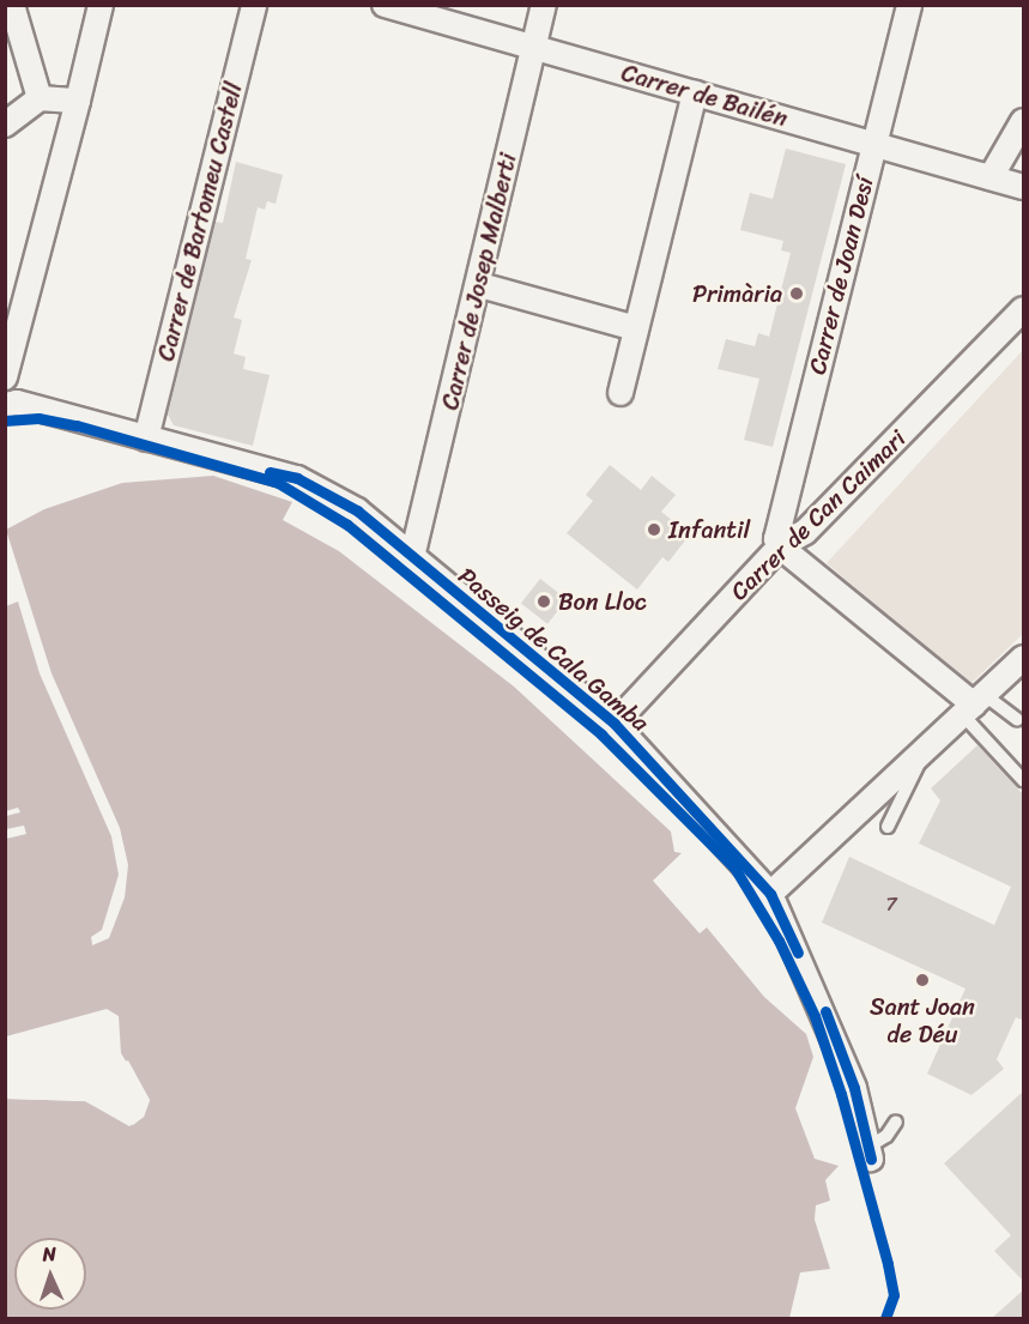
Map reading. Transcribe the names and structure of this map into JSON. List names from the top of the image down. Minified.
{"streets":{"street":["Carrer de Bailén","Carrer de Bartomeu Castell","Carrer de Joan Desí","Carrer de Josep Malberti","Carrer de Can Caimari","Passeig de Cala Gamba"]},"crossings":[["Carrer de Bailén","Carrer de Joan Desí"],["Carrer de Bailén","Carrer de Josep Malberti"],["Carrer de Bartomeu Castell","Passeig de Cala Gamba"],["Carrer de Joan Desí","Carrer de Can Caimari"],["Carrer de Josep Malberti","Passeig de Cala Gamba"],["Carrer de Can Caimari","Passeig de Cala Gamba"]],"places":["Primària","Infantil","Bon Lloc","Sant Joan de Déu"],"house_numbers":["7"],"north":"top"}
